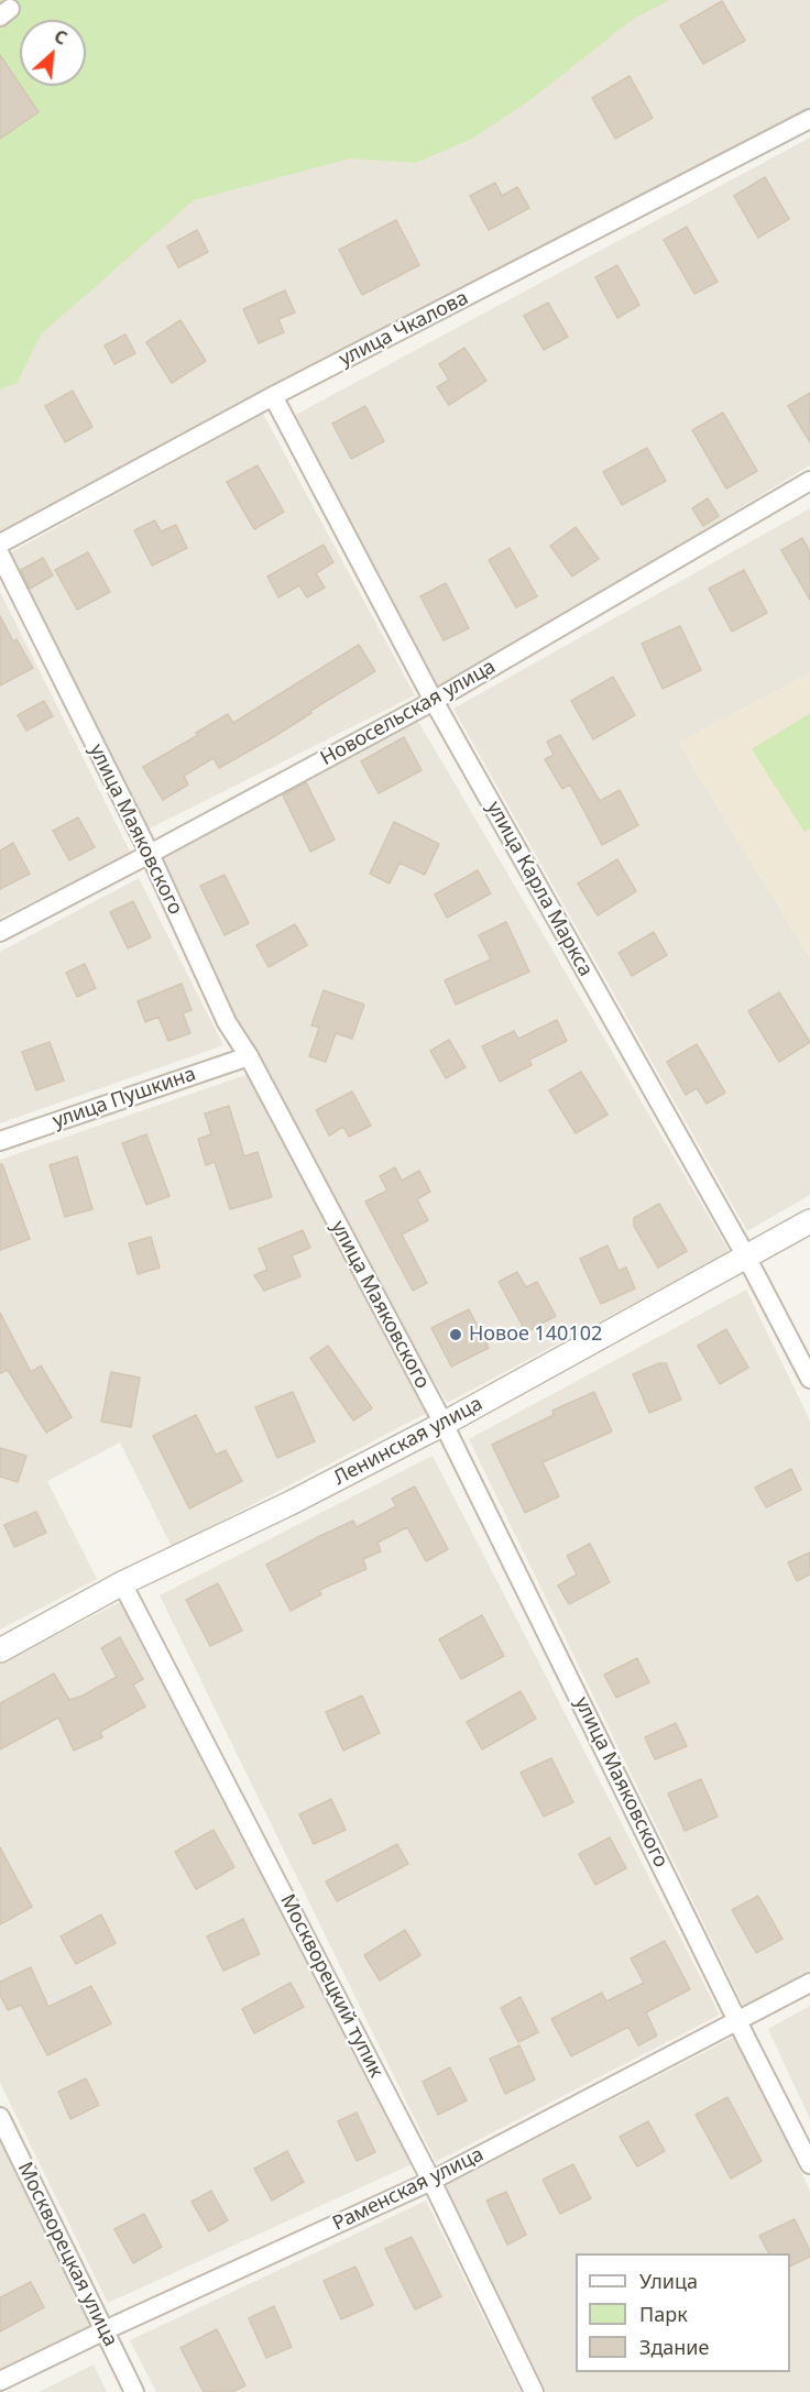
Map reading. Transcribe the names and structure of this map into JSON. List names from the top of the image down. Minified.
{"streets":{"street":["улица Чкалова","Новосельская улица","улица Маяковского","улица Карла Маркса","улица Пушкина","Ленинская улица","Москворецкий тупик","Раменская улица","Москворецкая улица"]},"crossings":[["улица Чкалова","улица Карла Маркса"],["Новосельская улица","улица Маяковского"],["Новосельская улица","улица Карла Маркса"],["улица Маяковского","улица Пушкина"],["улица Маяковского","Ленинская улица"],["улица Маяковского","Раменская улица"],["улица Карла Маркса","Ленинская улица"],["Ленинская улица","Москворецкий тупик"],["Москворецкий тупик","Раменская улица"],["Раменская улица","Москворецкая улица"]],"places":["Новое 140102"],"legend":["Улица","Парк","Здание"],"north":"top right"}
